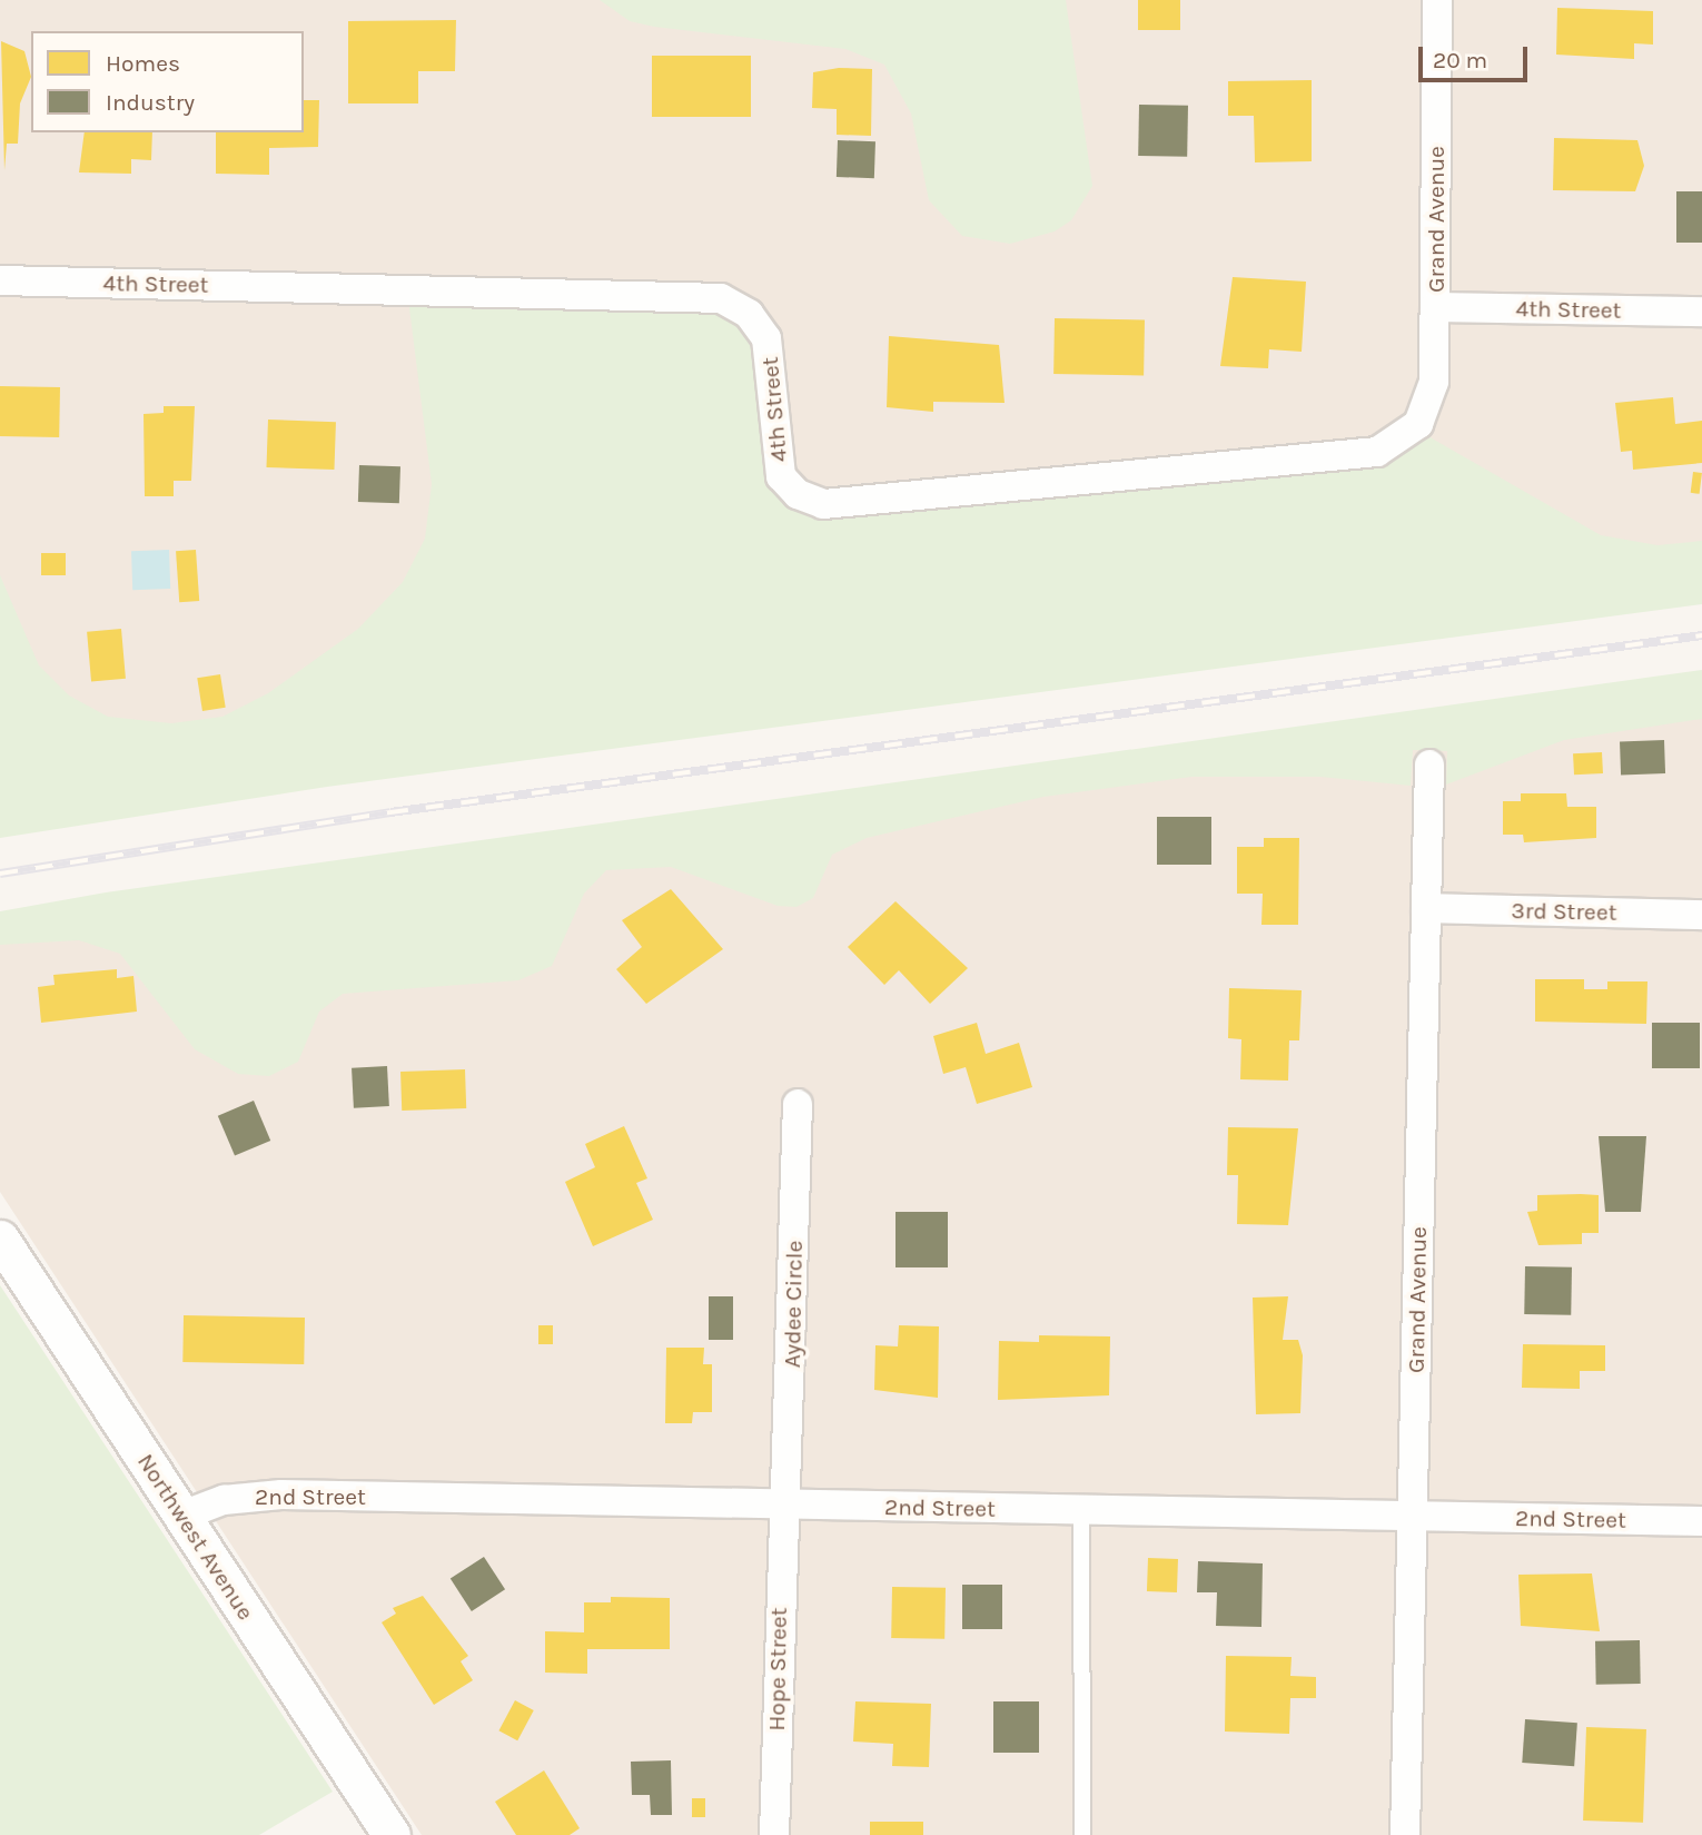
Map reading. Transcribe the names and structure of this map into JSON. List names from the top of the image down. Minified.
{"streets":{"street":["Grand Avenue","4th Street","3rd Street","Aydee Circle","2nd Street","Northwest Avenue","Hope Street"]},"crossings":[["Grand Avenue","4th Street"],["Grand Avenue","3rd Street"],["Grand Avenue","2nd Street"],["Aydee Circle","2nd Street"],["Aydee Circle","Hope Street"],["2nd Street","Northwest Avenue"],["2nd Street","Hope Street"]],"legend":["Homes","Industry"],"scale_bar":"20 m"}
